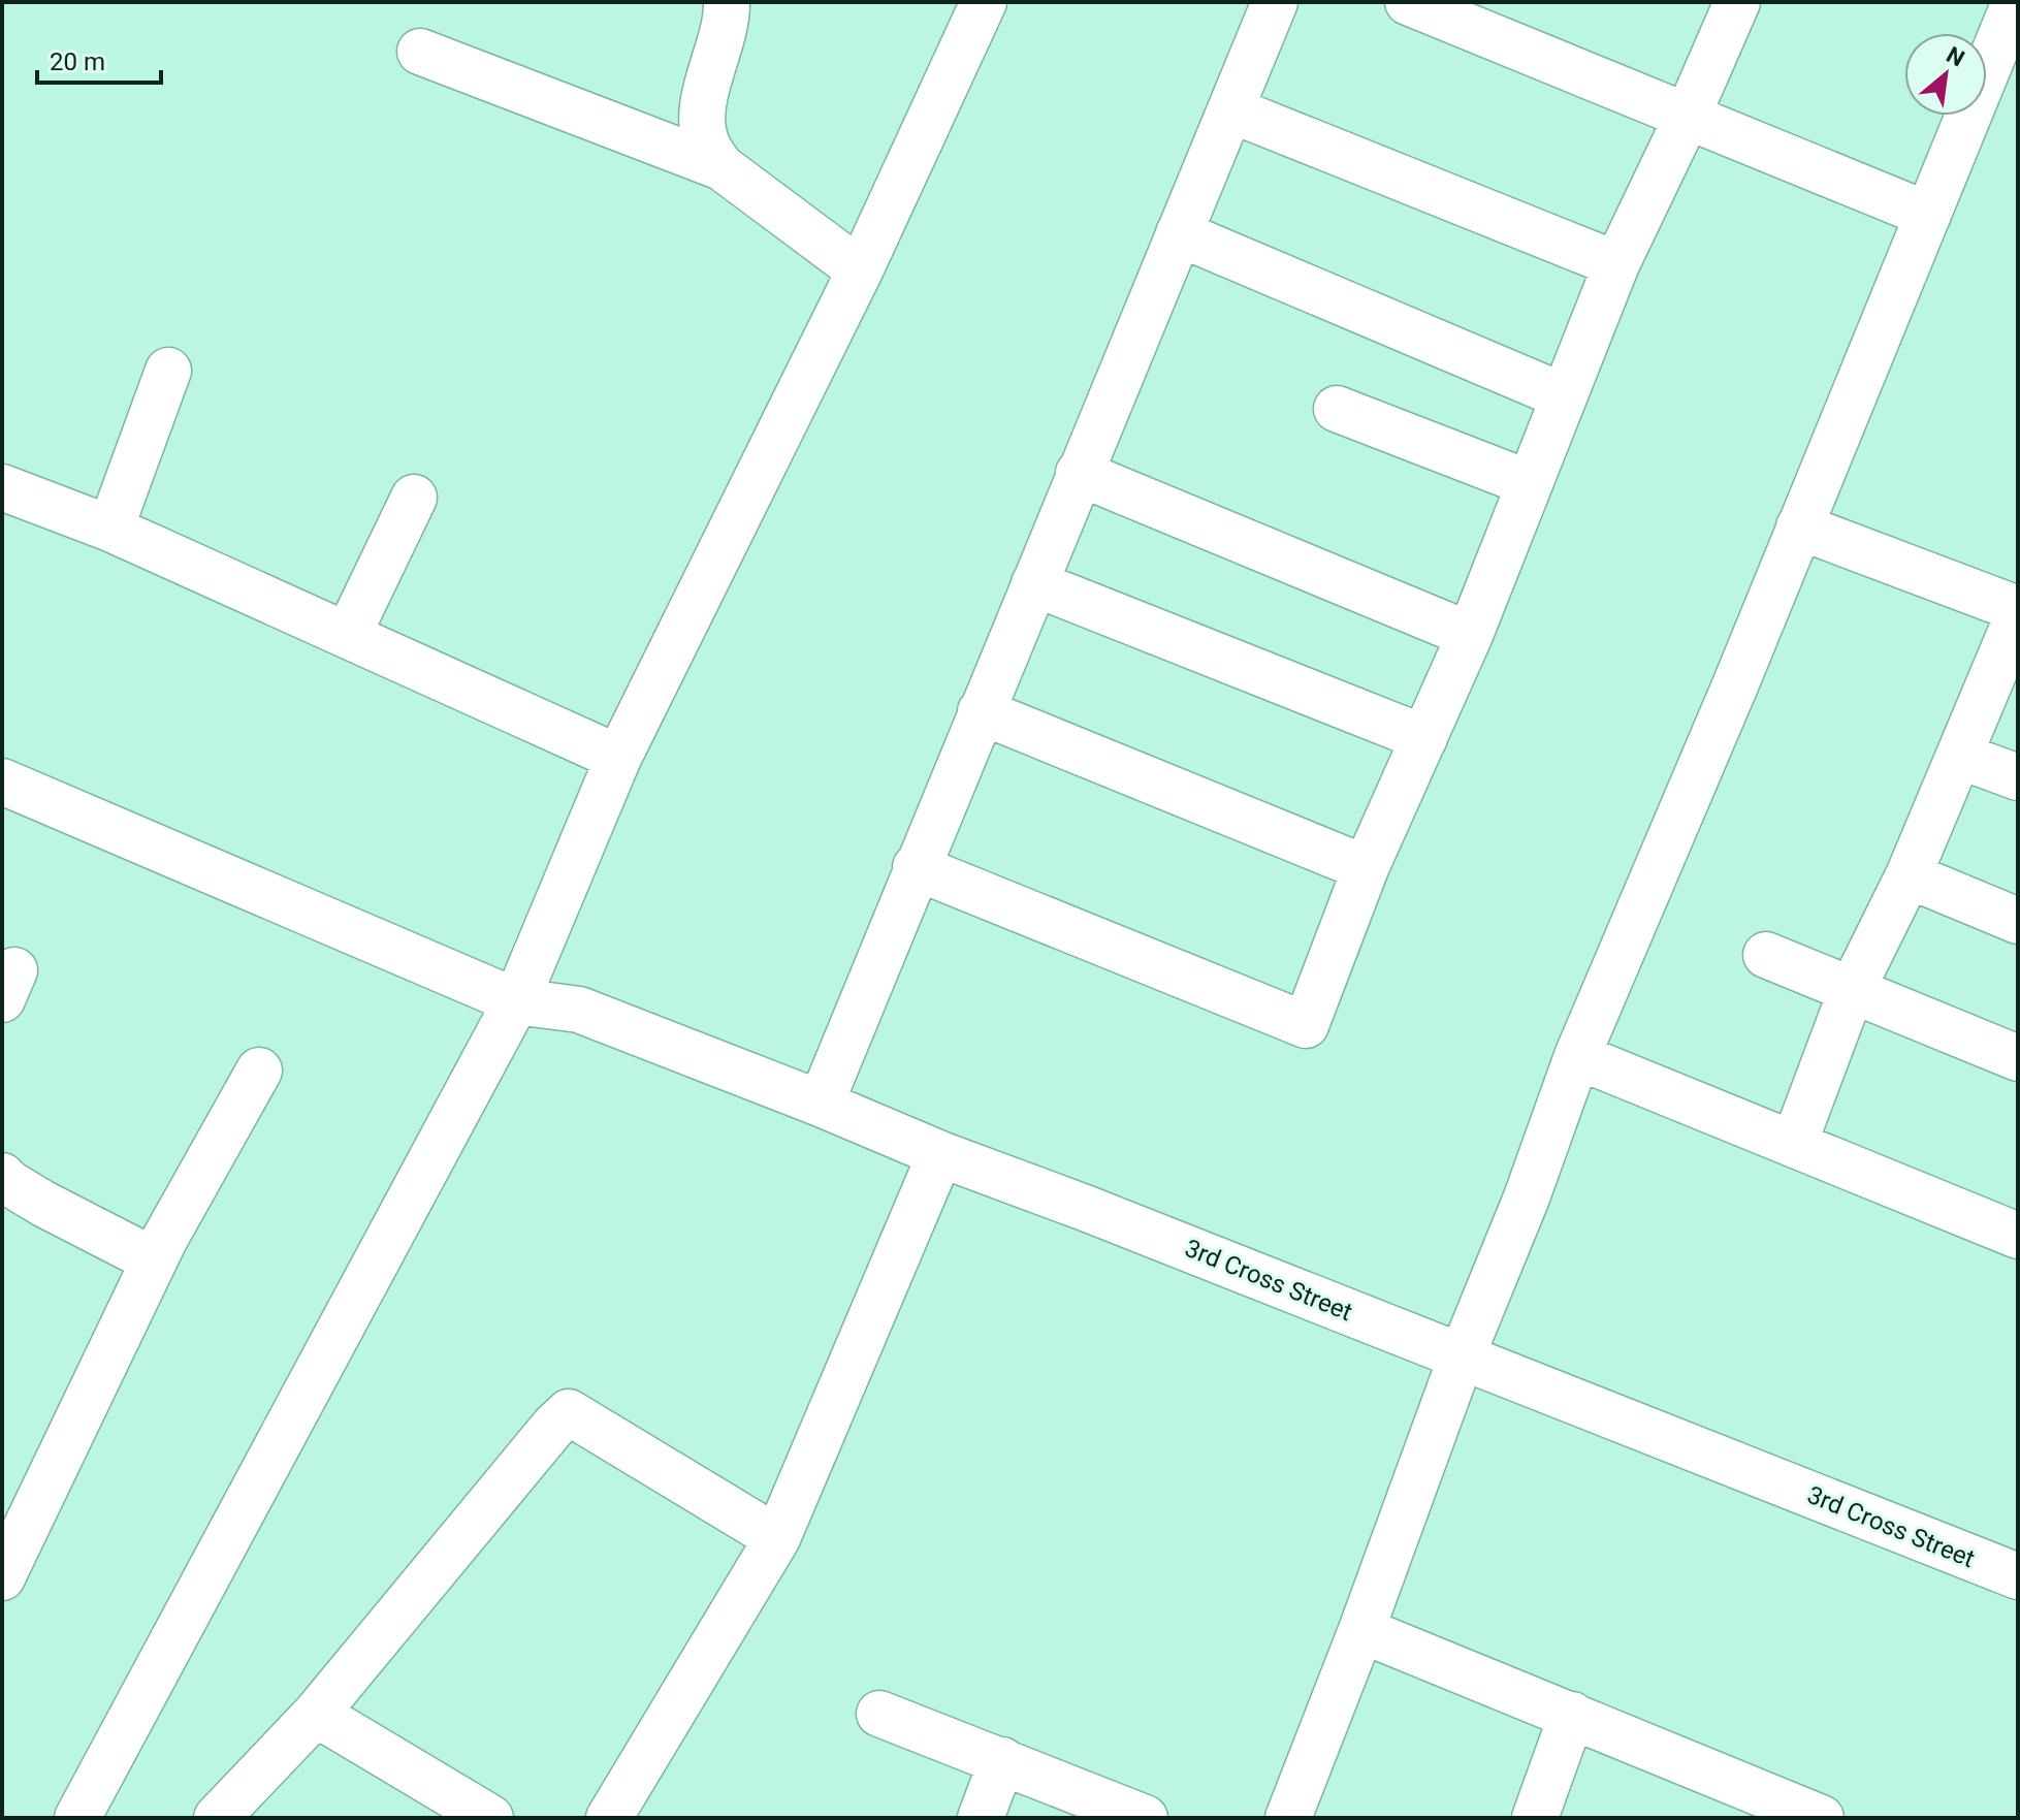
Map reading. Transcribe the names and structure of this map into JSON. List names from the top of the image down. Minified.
{"streets":{"street":["3rd Cross Street"]},"scale_bar":"20 m","north":"top right"}
